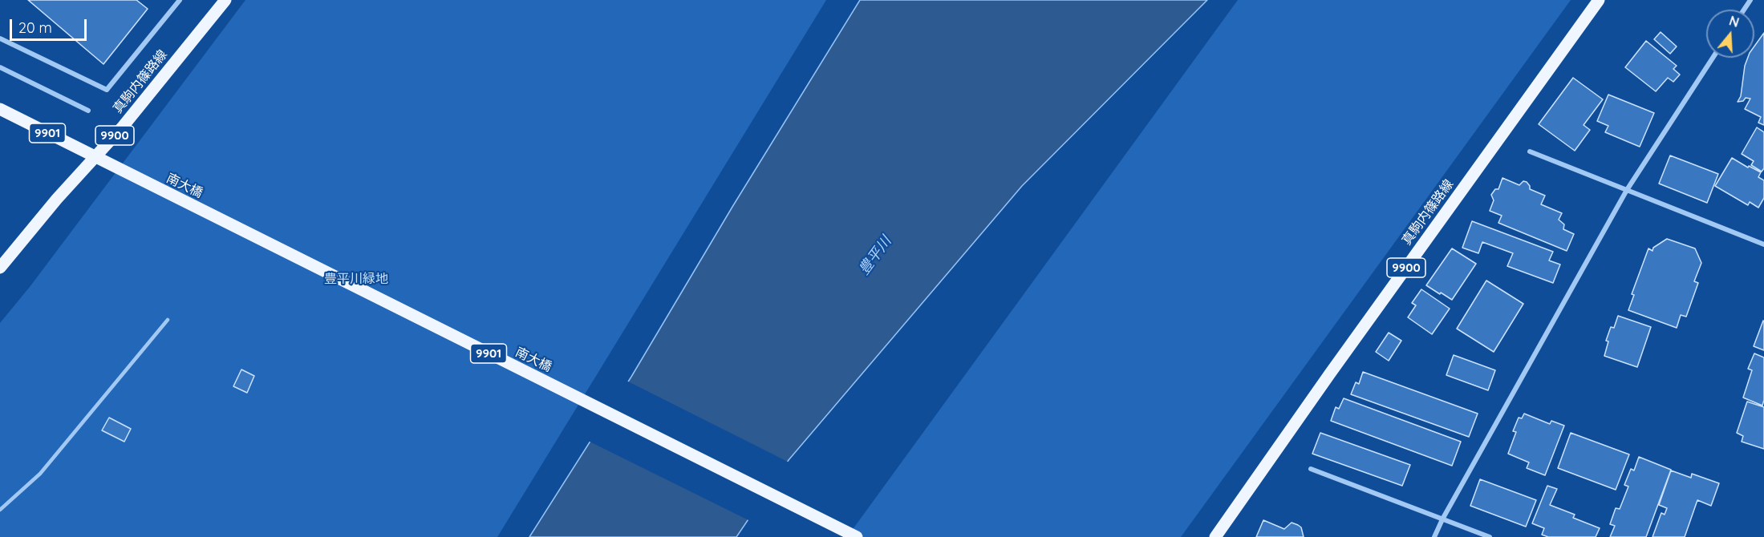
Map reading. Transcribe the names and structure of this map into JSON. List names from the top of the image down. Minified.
{"streets":{"main road":["真駒内篠路線","9901","9900","南大橋"]},"crossings":[["真駒内篠路線","9901"],["真駒内篠路線","南大橋"],["9901","南大橋"]],"water":["豊平川"],"parks":["豊平川緑地"],"scale_bar":"20 m","north":"top"}
